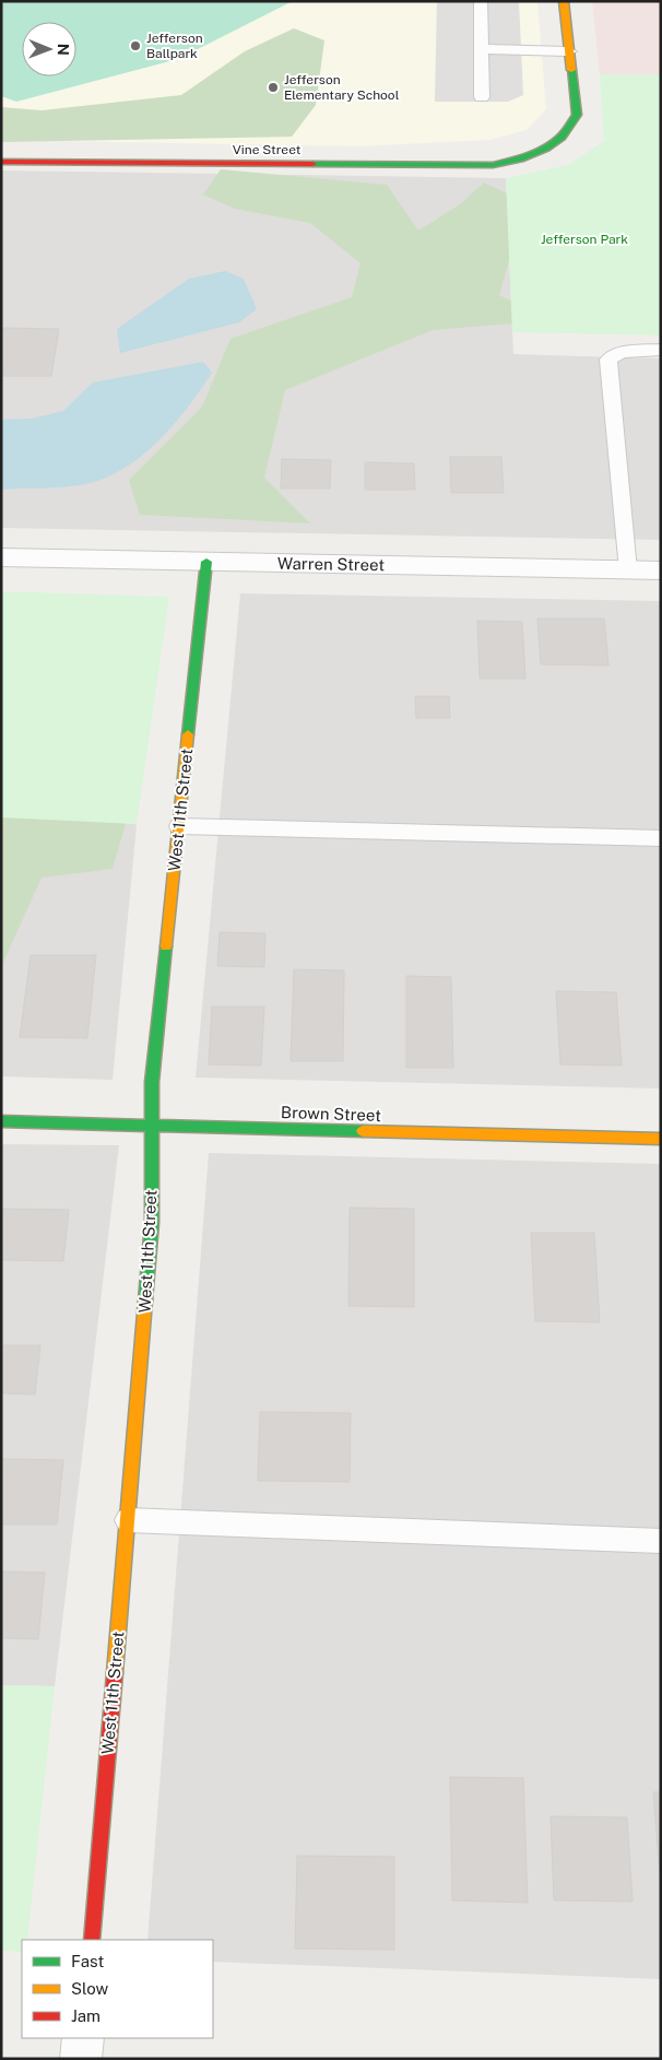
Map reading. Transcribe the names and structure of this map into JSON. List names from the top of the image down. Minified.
{"streets":{"street":["Vine Street","Warren Street","West 11th Street","Brown Street"]},"crossings":[["Warren Street","West 11th Street"],["West 11th Street","Brown Street"]],"parks":["Jefferson Park"],"places":["Jefferson Ballpark","Jefferson Elementary School"],"legend":["Fast","Slow","Jam"],"north":"right"}
